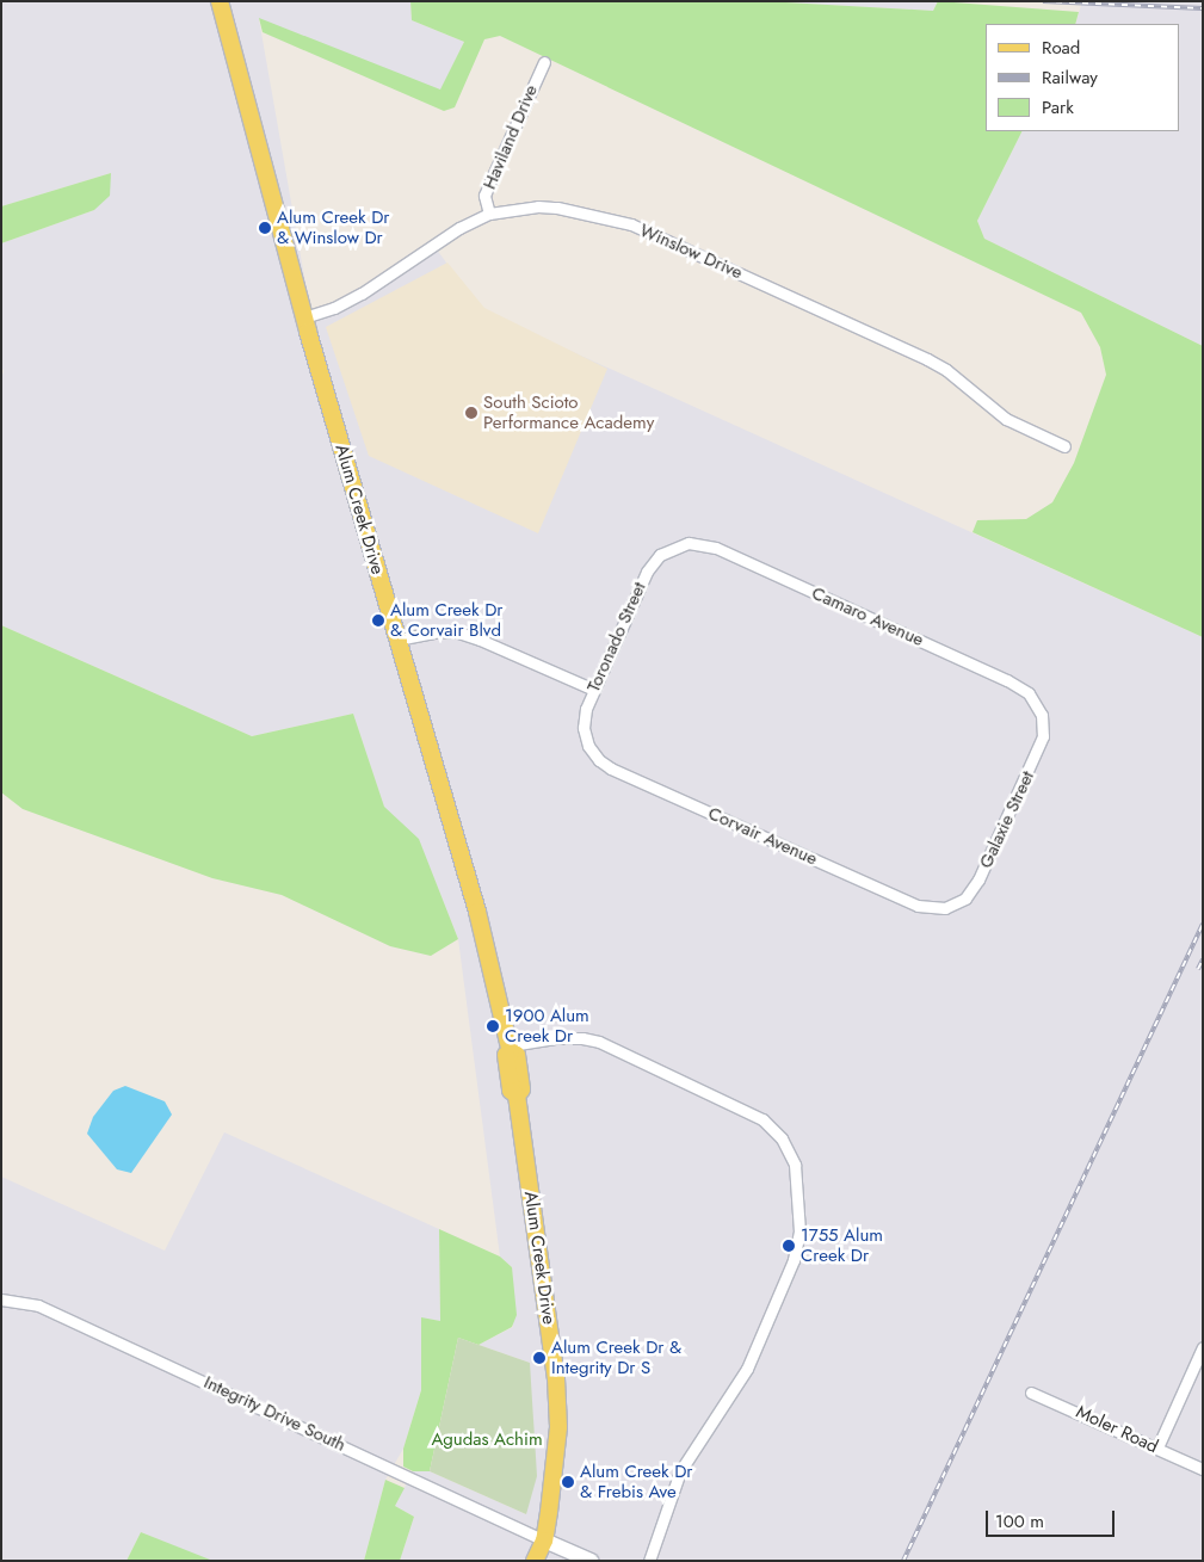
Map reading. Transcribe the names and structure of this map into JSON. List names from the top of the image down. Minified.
{"streets":{"main road":["Alum Creek Drive"],"street":["Haviland Drive","Winslow Drive","Camaro Avenue","Toronado Street","Galaxie Street","Corvair Avenue","Integrity Drive South","Moler Road"]},"crossings":[["Haviland Drive","Winslow Drive"],["Winslow Drive","Alum Creek Drive"],["Alum Creek Drive","Integrity Drive South"],["Camaro Avenue","Toronado Street"],["Camaro Avenue","Galaxie Street"],["Toronado Street","Corvair Avenue"],["Galaxie Street","Corvair Avenue"]],"parks":["Agudas Achim"],"places":["Alum Creek Dr & Winslow Dr","South Scioto Performance Academy","Alum Creek Dr & Corvair Blvd","1900 Alum Creek Dr","1755 Alum Creek Dr","Alum Creek Dr & Integrity Dr S","Alum Creek Dr & Frebis Ave"],"legend":["Road","Railway","Park"],"scale_bar":"100 m"}
